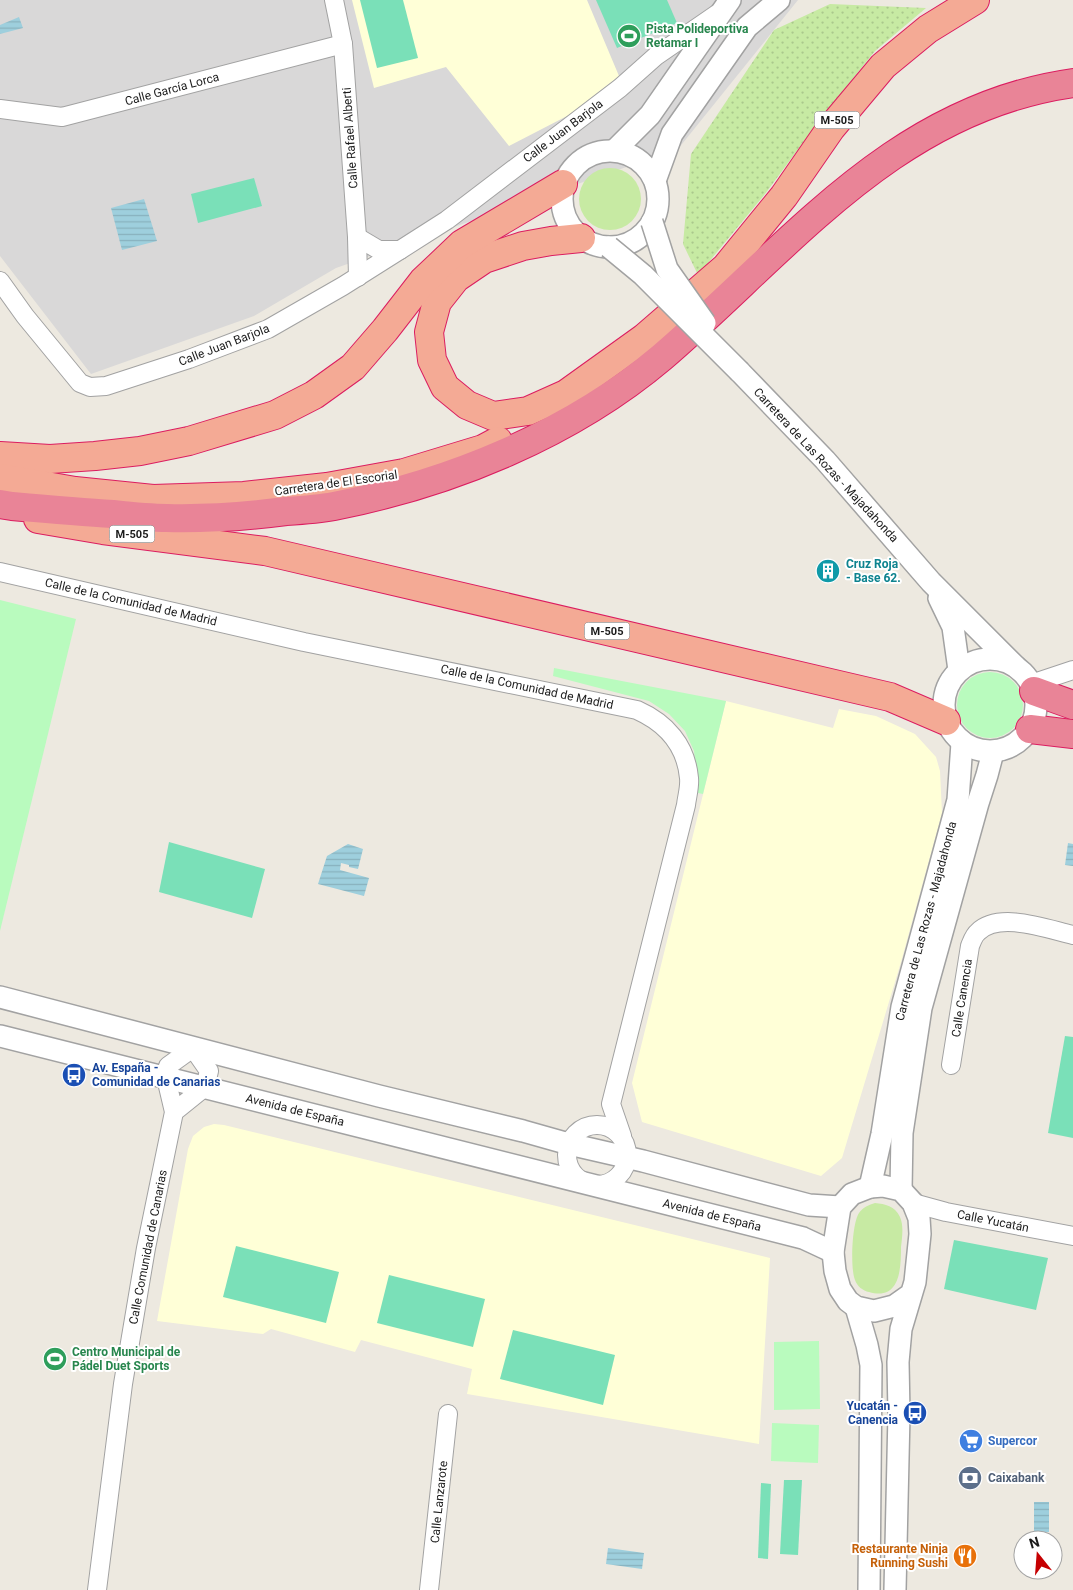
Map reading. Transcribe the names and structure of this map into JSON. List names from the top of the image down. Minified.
{"streets":{"highway":["M-505","Carretera de El Escorial"],"street":["Calle García Lorca","Calle Juan Barjola","Calle Rafael Alberti","Carretera de Las Rozas - Majadahonda","Calle de la Comunidad de Madrid","Calle Canencia","Avenida de España","Calle Yucatán","Calle Comunidad de Canarias","Calle Lanzarote"]},"crossings":[["Calle García Lorca","Calle Rafael Alberti"],["M-505","Carretera de Las Rozas - Majadahonda"],["M-505","Carretera de El Escorial"],["Calle Juan Barjola","Calle Rafael Alberti"],["Carretera de Las Rozas - Majadahonda","Avenida de España"],["Carretera de Las Rozas - Majadahonda","Calle Yucatán"],["Avenida de España","Calle Yucatán"],["Avenida de España","Calle Comunidad de Canarias"]],"places":{"sports":["Pista Polideportiva Retamar I","Centro Municipal de Pádel Duet Sports"],"building":["Cruz Roja - Base 62."],"bus stop":["Av. España - Comunidad de Canarias","Yucatán - Canencia"],"supermarket":["Supercor"],"bank":["Caixabank"],"restaurant":["Restaurante Ninja Running Sushi"]},"north":"top"}
